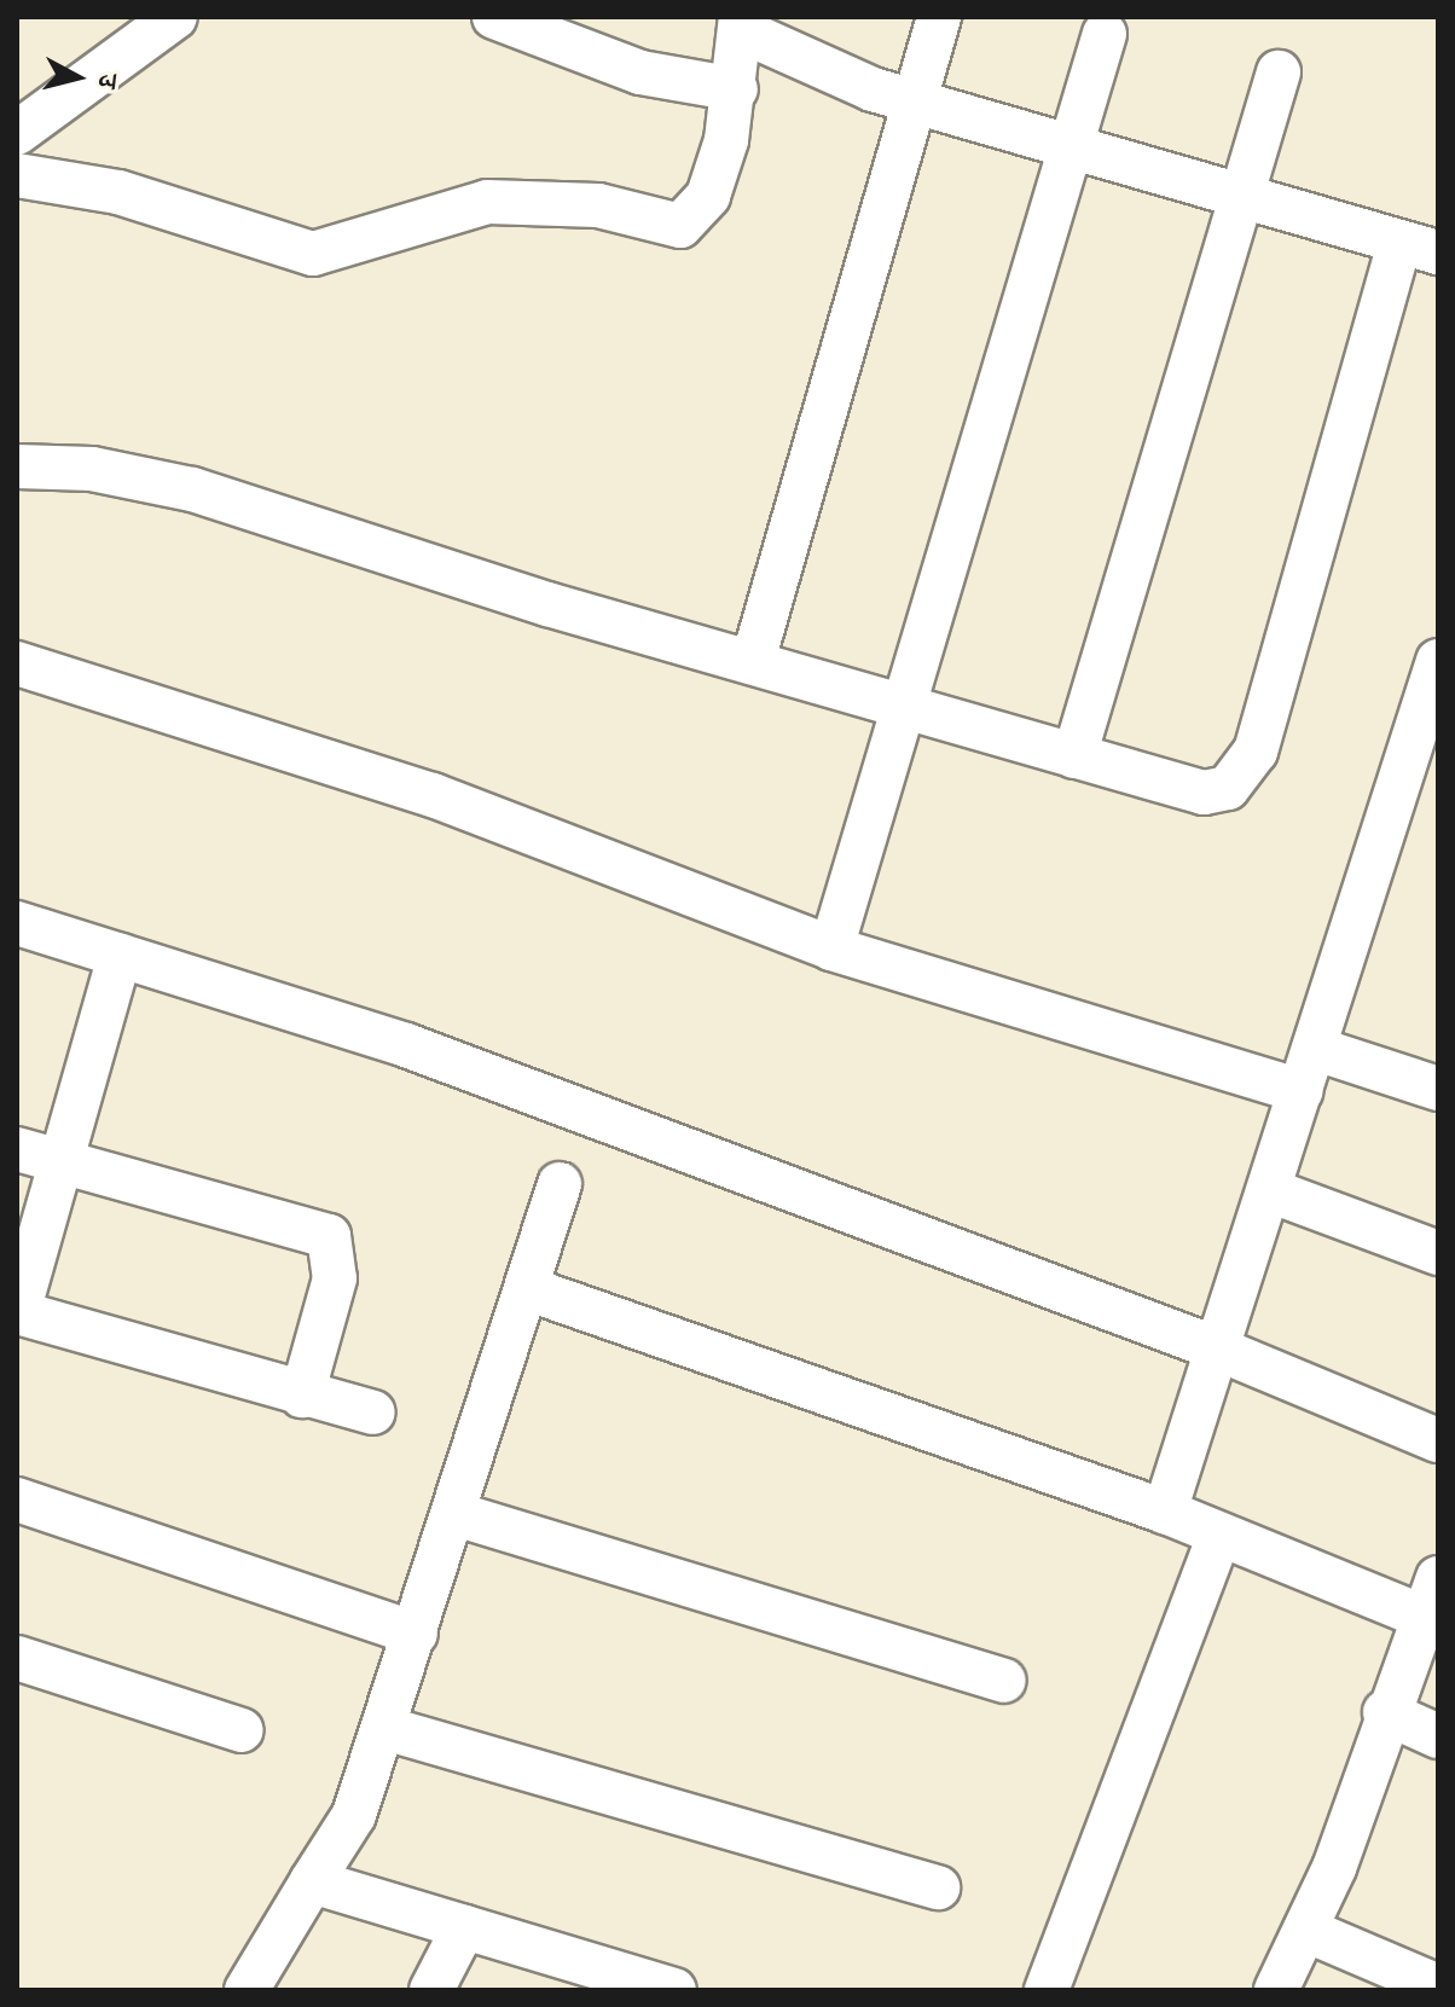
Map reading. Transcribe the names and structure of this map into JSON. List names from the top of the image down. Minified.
{"north":"right"}
